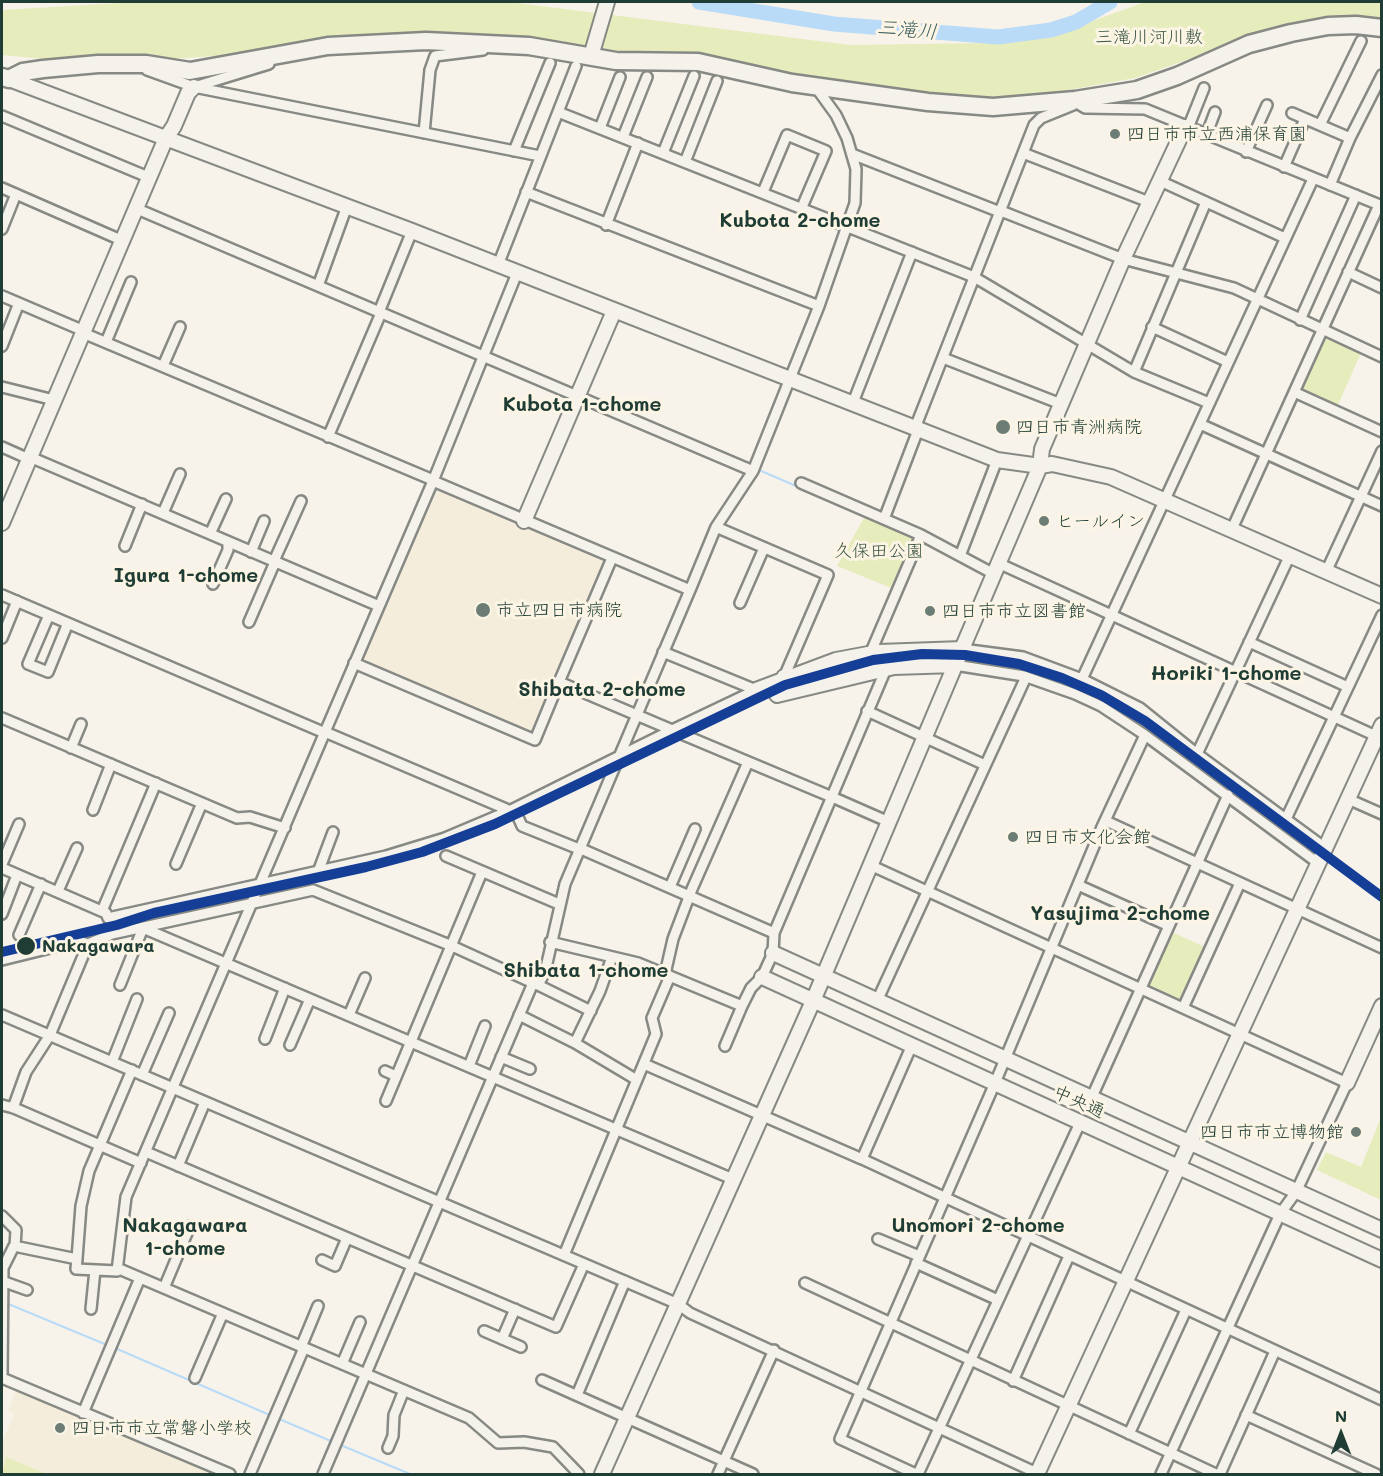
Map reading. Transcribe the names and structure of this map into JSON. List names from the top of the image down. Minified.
{"streets":{"street":["中央通"]},"districts":["Kubota 2-chome","Kubota 1-chome","Igura 1-chome","Horiki 1-chome","Shibata 2-chome","Yasujima 2-chome","Shibata 1-chome","Nakagawara 1-chome","Unomori 2-chome"],"water":["三滝川"],"parks":["三滝川河川敷","久保田公園"],"places":["四日市市立西浦保育園","四日市青洲病院","ヒールイン","市立四日市病院","四日市市立図書館","四日市文化会館","Nakagawara","四日市市立博物館","四日市市立常磐小学校"],"north":"top"}
